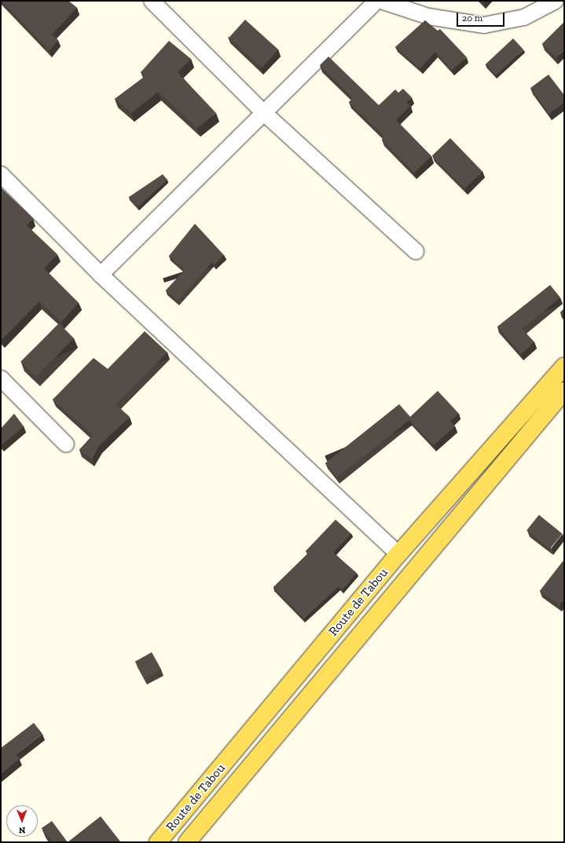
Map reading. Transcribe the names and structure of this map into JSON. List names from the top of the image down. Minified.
{"streets":{"main road":["Route de Tabou"]},"scale_bar":"20 m","north":"bottom"}
